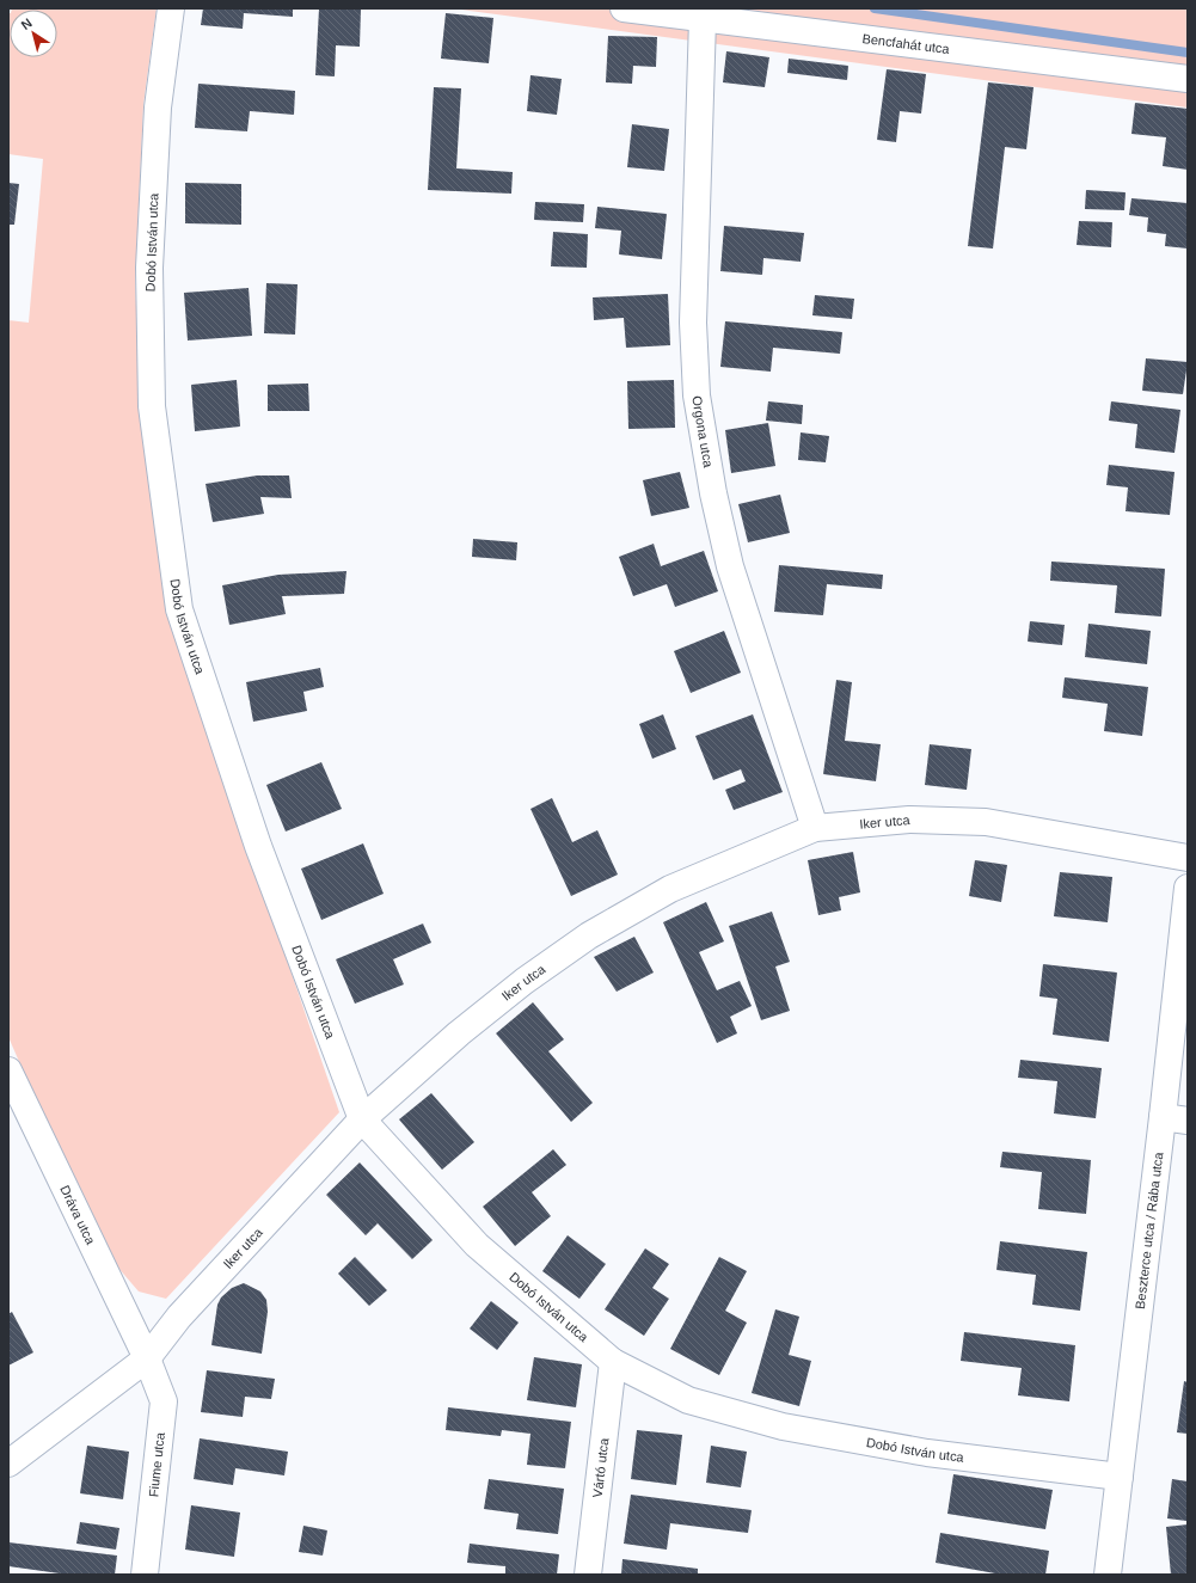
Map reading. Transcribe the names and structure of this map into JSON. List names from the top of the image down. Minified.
{"streets":{"street":["Bencfahát utca","Dobó István utca","Orgona utca","Iker utca","Dráva utca","Beszterce utca / Rába utca","Fiume utca","Vártó utca"]},"crossings":[["Bencfahát utca","Orgona utca"],["Dobó István utca","Iker utca"],["Dobó István utca","Beszterce utca / Rába utca"],["Dobó István utca","Vártó utca"],["Orgona utca","Iker utca"],["Iker utca","Dráva utca"],["Iker utca","Fiume utca"],["Dráva utca","Fiume utca"]],"north":"top left"}
